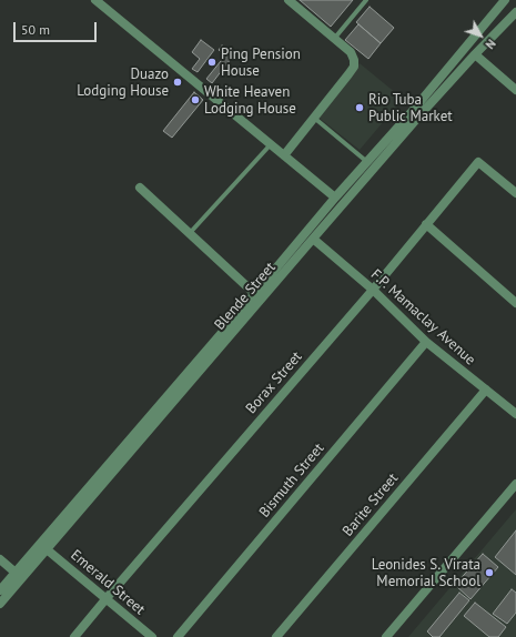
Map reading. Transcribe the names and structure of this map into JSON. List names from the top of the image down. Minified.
{"streets":{"street":["Blende Street","F.P. Mamaclay Avenue","Borax Street","Bismuth Street","Barite Street","Emerald Street"]},"crossings":[["Blende Street","F.P. Mamaclay Avenue"],["Blende Street","Emerald Street"],["F.P. Mamaclay Avenue","Borax Street"],["F.P. Mamaclay Avenue","Bismuth Street"],["F.P. Mamaclay Avenue","Barite Street"],["Borax Street","Emerald Street"]],"places":["Ping Pension House","Duazo Lodging House","White Heaven Lodging House","Rio Tuba Public Market","Leonides S. Virata Memorial School"],"scale_bar":"50 m","north":"bottom right"}
